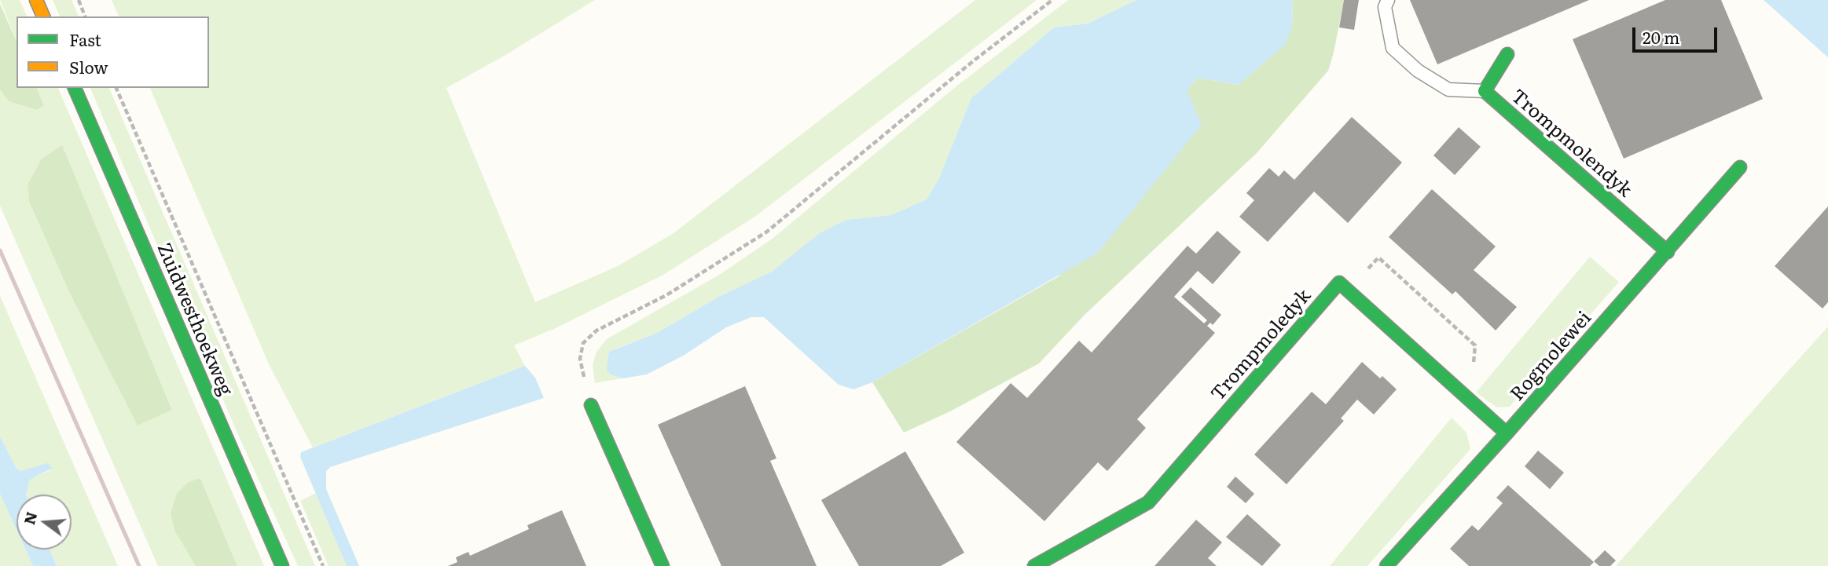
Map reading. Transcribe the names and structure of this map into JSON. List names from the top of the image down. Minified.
{"streets":{"street":["Trompmolendyk","Zuidwesthoekweg","Trompmoledyk","Rogmolewei"]},"crossings":[["Trompmolendyk","Rogmolewei"]],"legend":["Fast","Slow"],"scale_bar":"20 m","north":"left"}
